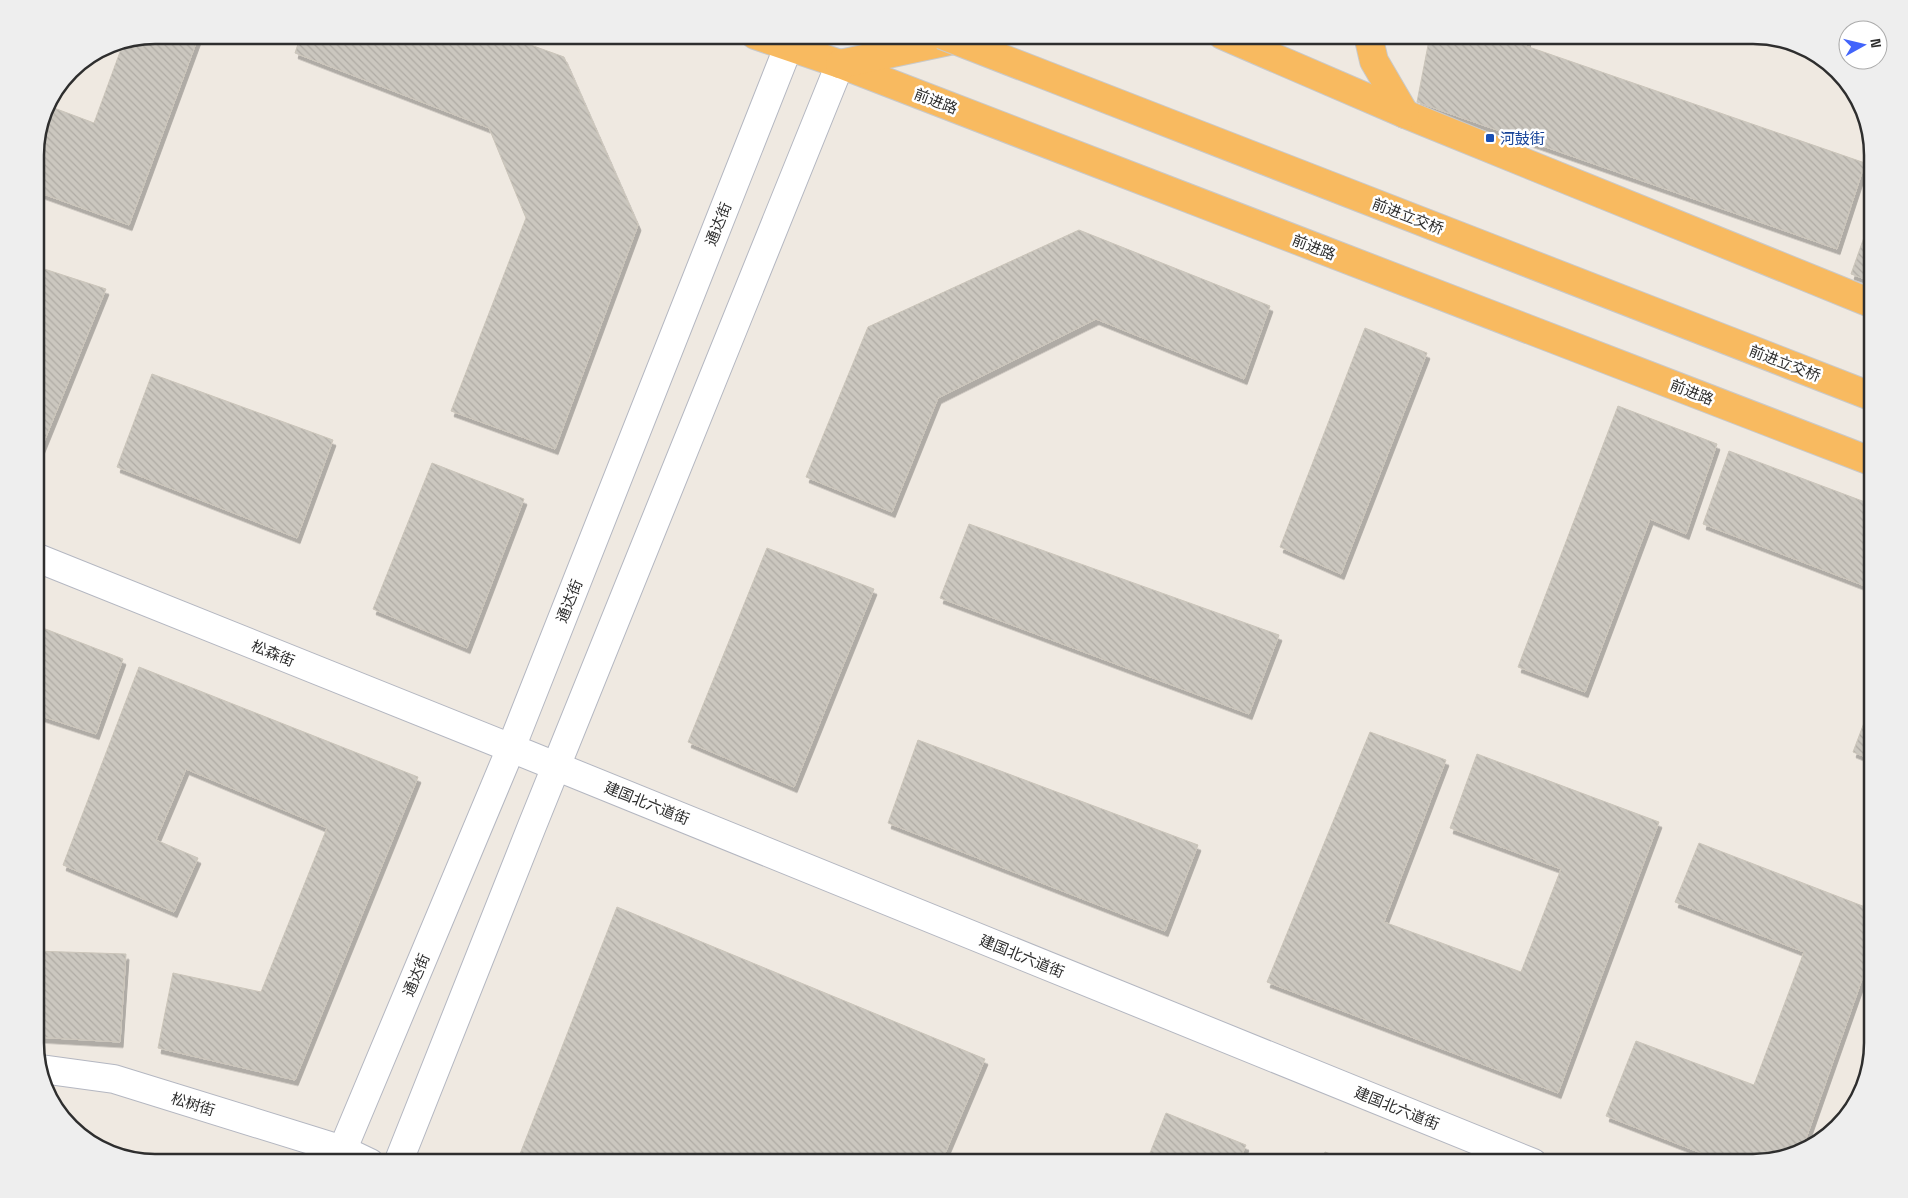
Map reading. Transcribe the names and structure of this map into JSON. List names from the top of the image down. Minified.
{"streets":{"highway":["前进路","前进立交桥"],"main road":["通达街","松森街","建国北六道街","松树街"]},"crossings":[["通达街","松森街"],["通达街","建国北六道街"],["松森街","建国北六道街"]],"places":{"transit":["河鼓街"]},"north":"right"}
